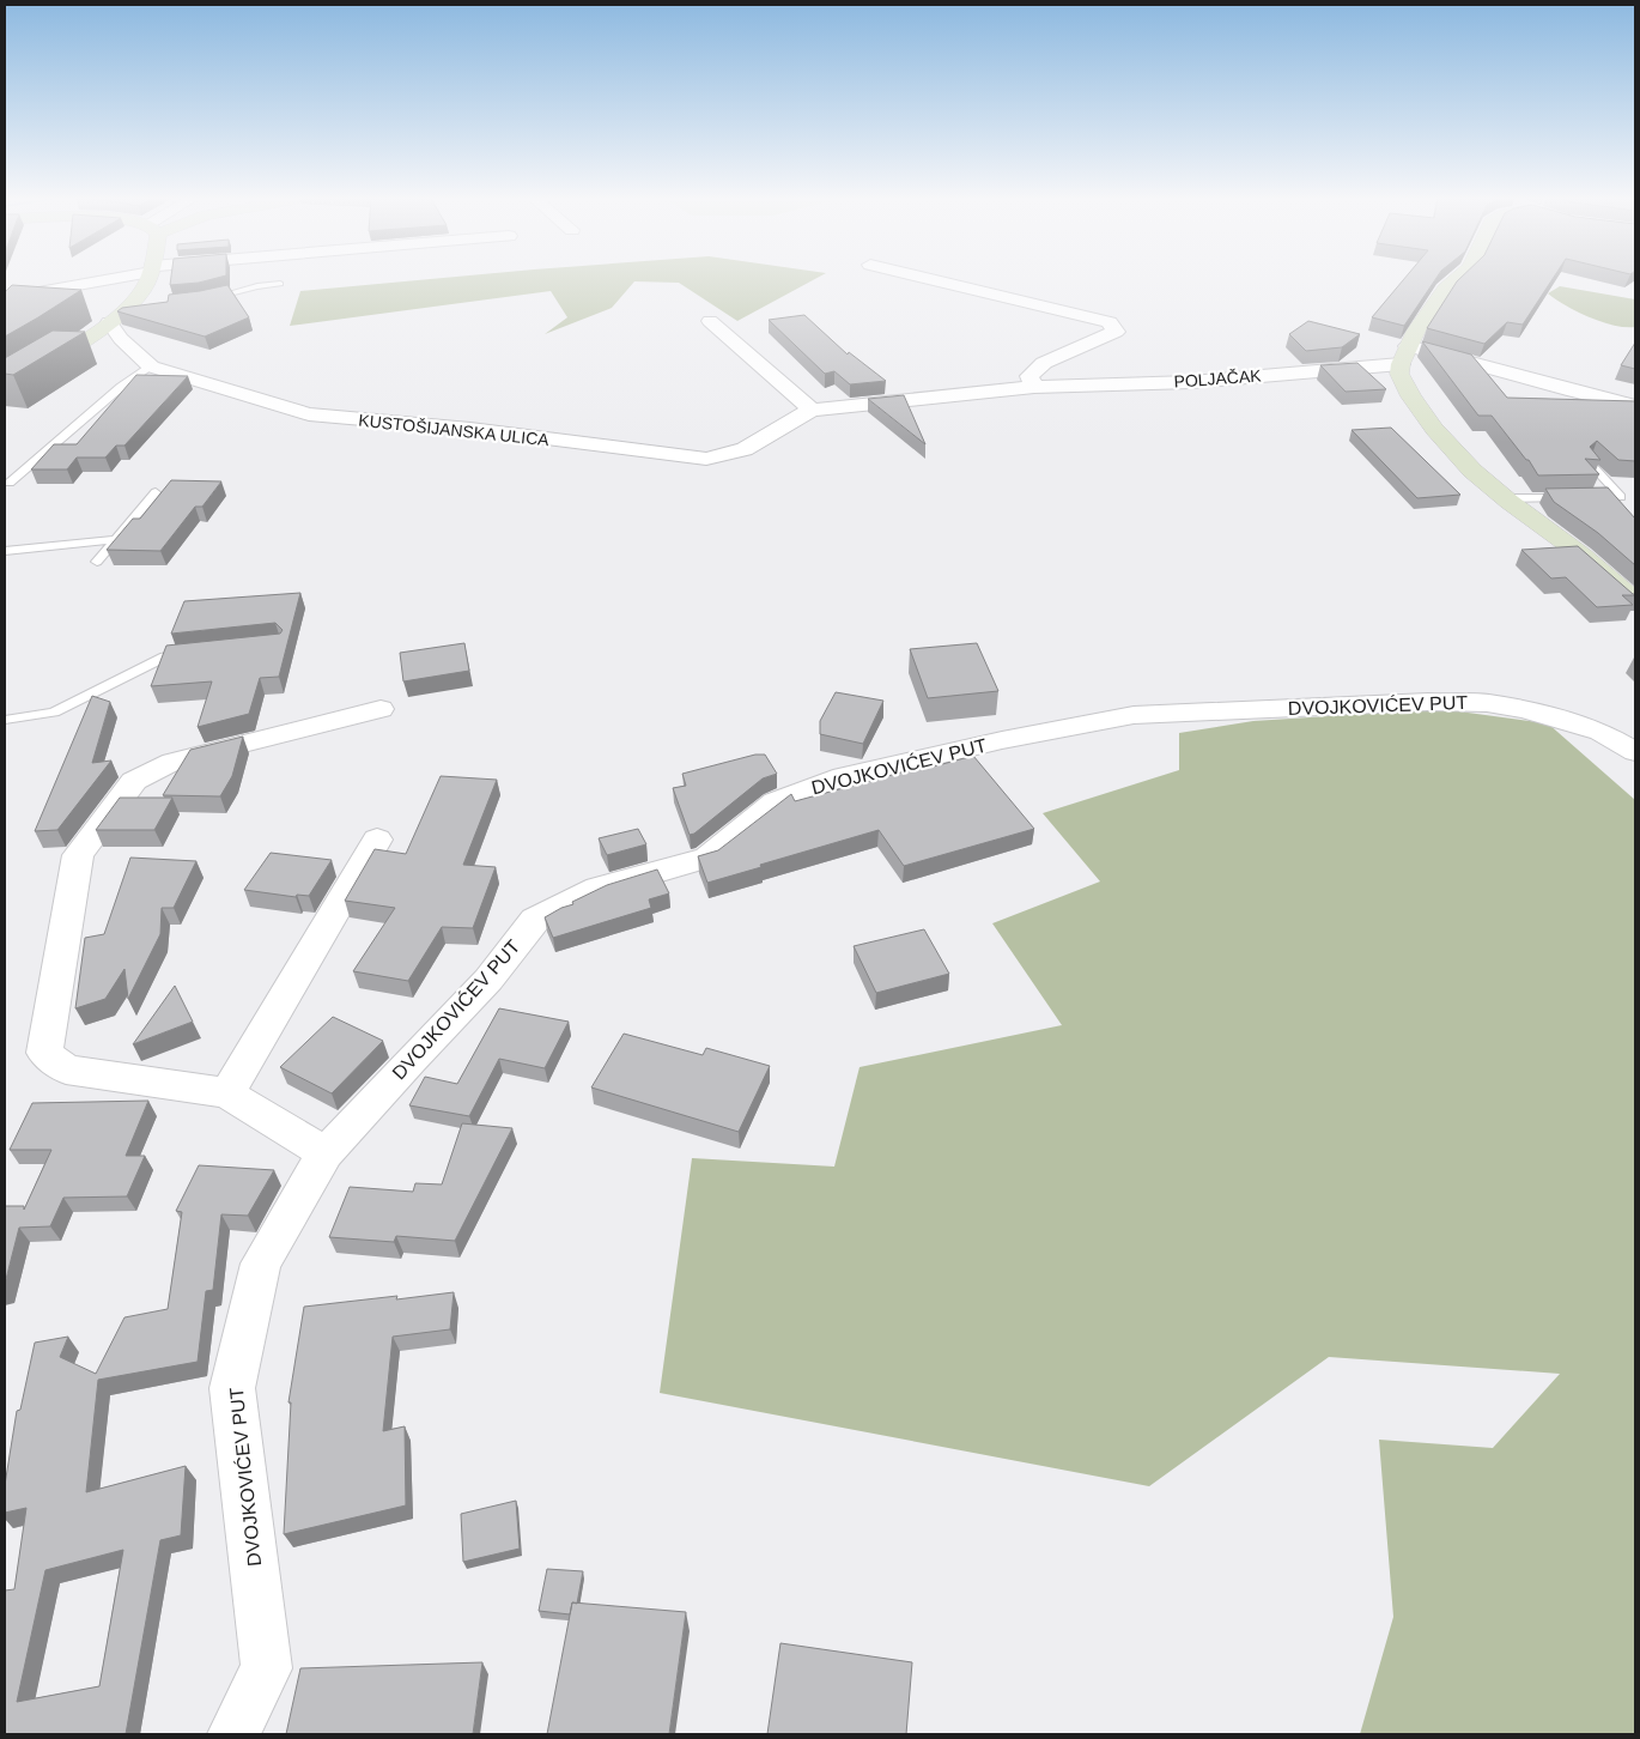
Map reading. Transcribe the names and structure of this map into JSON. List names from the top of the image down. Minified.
{"streets":{"street":["POLJAČAK","KUSTOŠIJANSKA ULICA","DVOJKOVIĆEV PUT"]},"crossings":[["POLJAČAK","KUSTOŠIJANSKA ULICA"]]}
